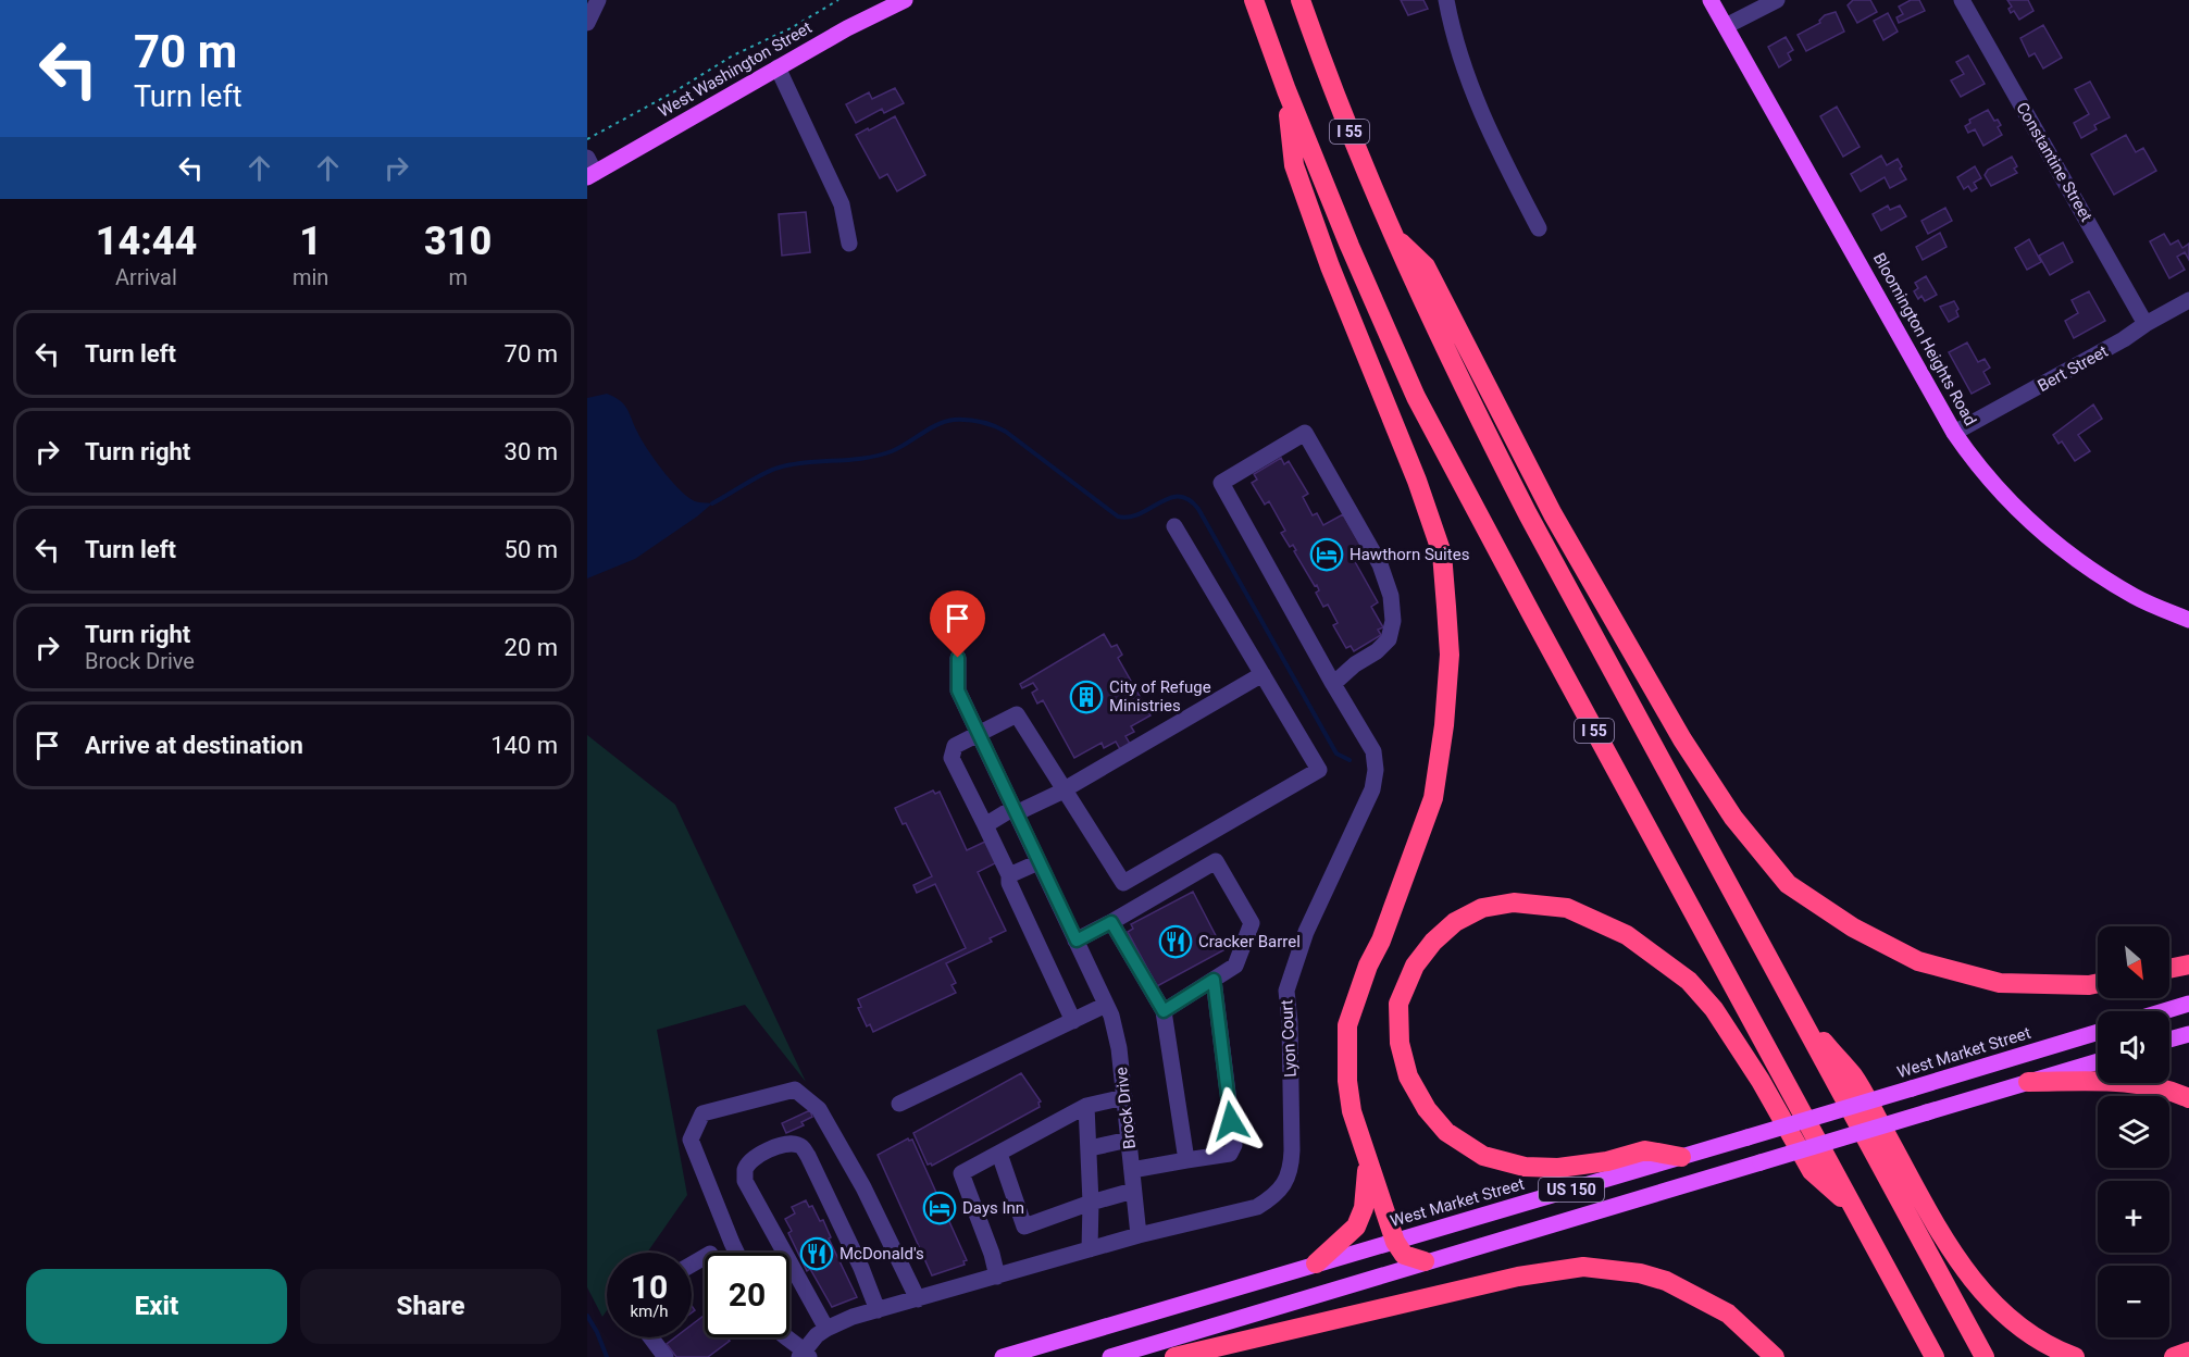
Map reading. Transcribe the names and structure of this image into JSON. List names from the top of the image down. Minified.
{"streets":{"highway":["I 55"],"main road":["West Washington Street","Bloomington Heights Road","West Market Street","US 150"],"street":["Constantine Street","Bert Street","Lyon Court","Brock Drive"]},"crossings":[["Constantine Street","Bert Street"],["Bloomington Heights Road","Bert Street"],["Lyon Court","Brock Drive"]],"places":{"hotel":["Hawthorn Suites","Days Inn"],"building":["City of Refuge Ministries"],"restaurant":["Cracker Barrel","McDonald's"]},"north":"bottom right","page":{"turn":["70 m","Turn left"],"eta":["14:44","Arrival","1","min","310","m"],"list":[{"name":"Turn left","value":"70 m"},{"name":"Turn right","value":"30 m"},{"name":"Turn left","value":"50 m"},{"name":"Turn right","note":"Brock Drive","value":"20 m"},{"name":"Arrive at destination","value":"140 m"}],"map_buttons":["+","−"],"speed":"10 km/h","limit":"20","buttons":["Exit","Share"]}}
